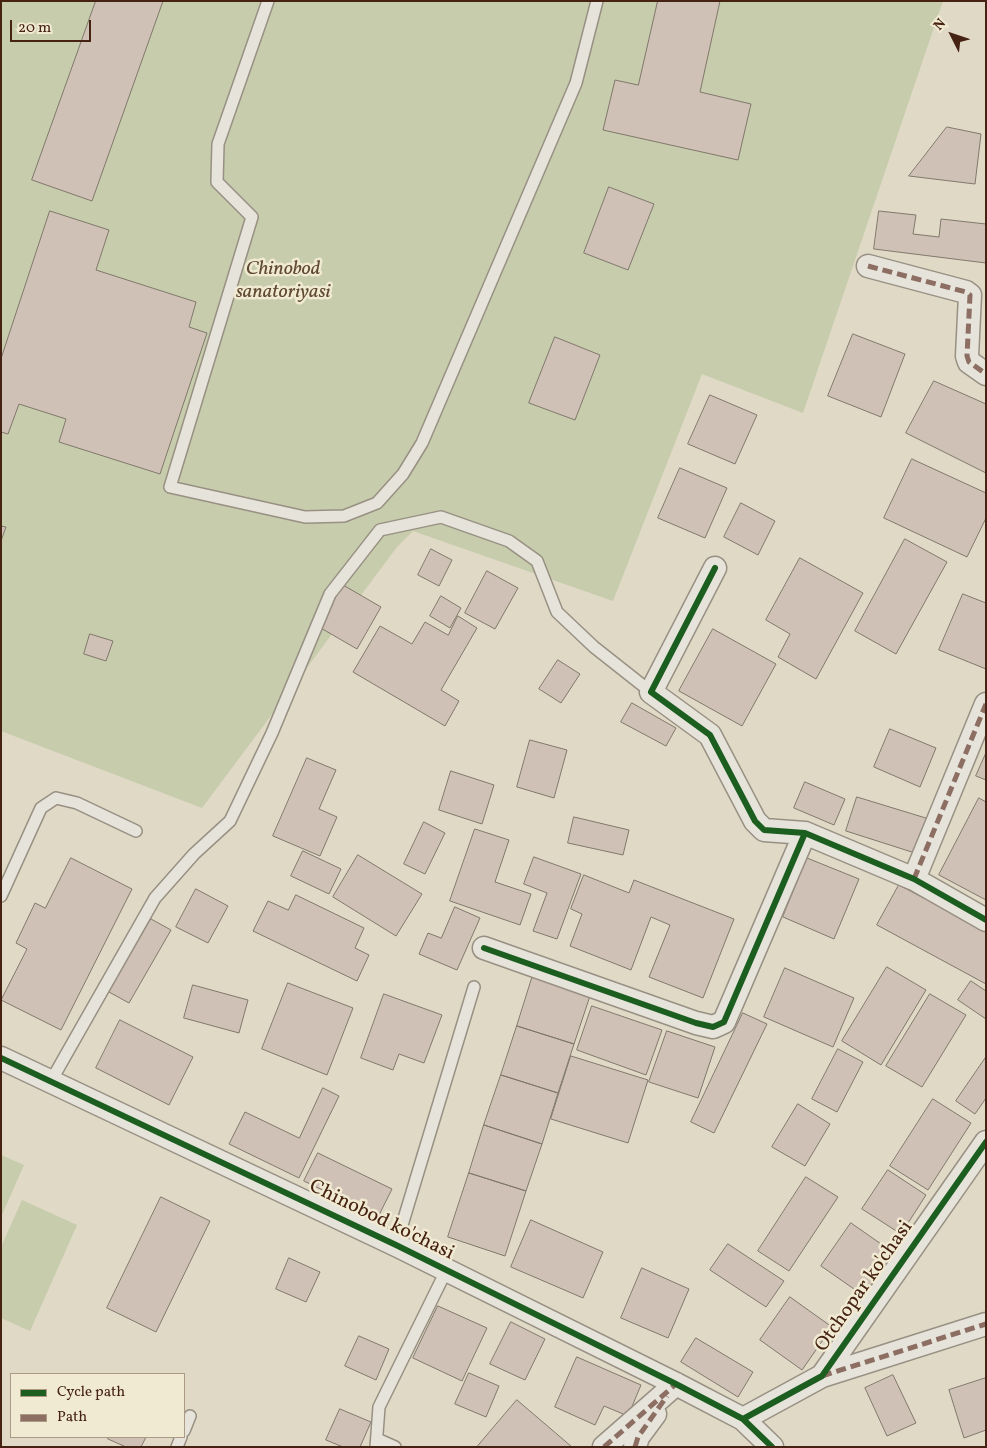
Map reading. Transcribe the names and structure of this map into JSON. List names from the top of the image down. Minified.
{"streets":{"street":["Chinobod ko'chasi","Otchopar ko'chasi"]},"crossings":[["Chinobod ko'chasi","Otchopar ko'chasi"]],"parks":["Chinobod sanatoriyasi"],"legend":["Cycle path","Path"],"scale_bar":"20 m","north":"top left"}
